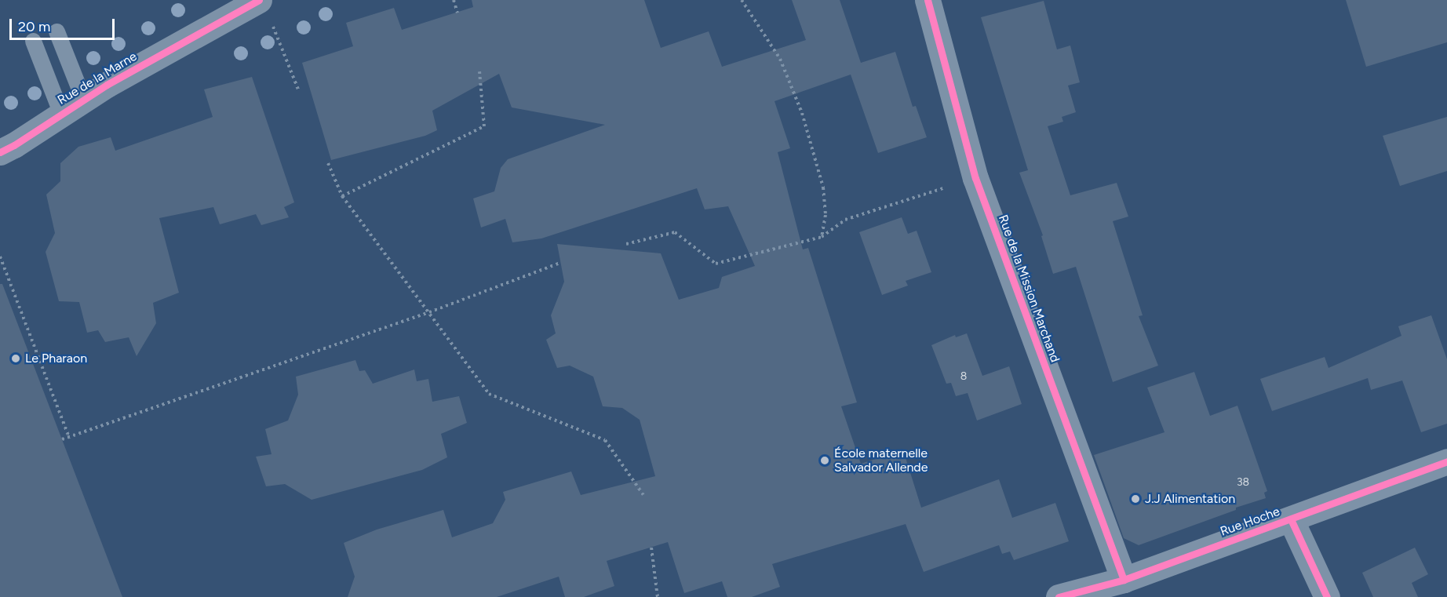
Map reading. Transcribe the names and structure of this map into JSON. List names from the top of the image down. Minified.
{"streets":{"street":["Rue de la Marne","Rue de la Mission Marchand","Rue Hoche"]},"crossings":[["Rue de la Mission Marchand","Rue Hoche"]],"places":["Le Pharaon","École maternelle Salvador Allende","J.J Alimentation"],"house_numbers":["8","38"],"scale_bar":"20 m"}
